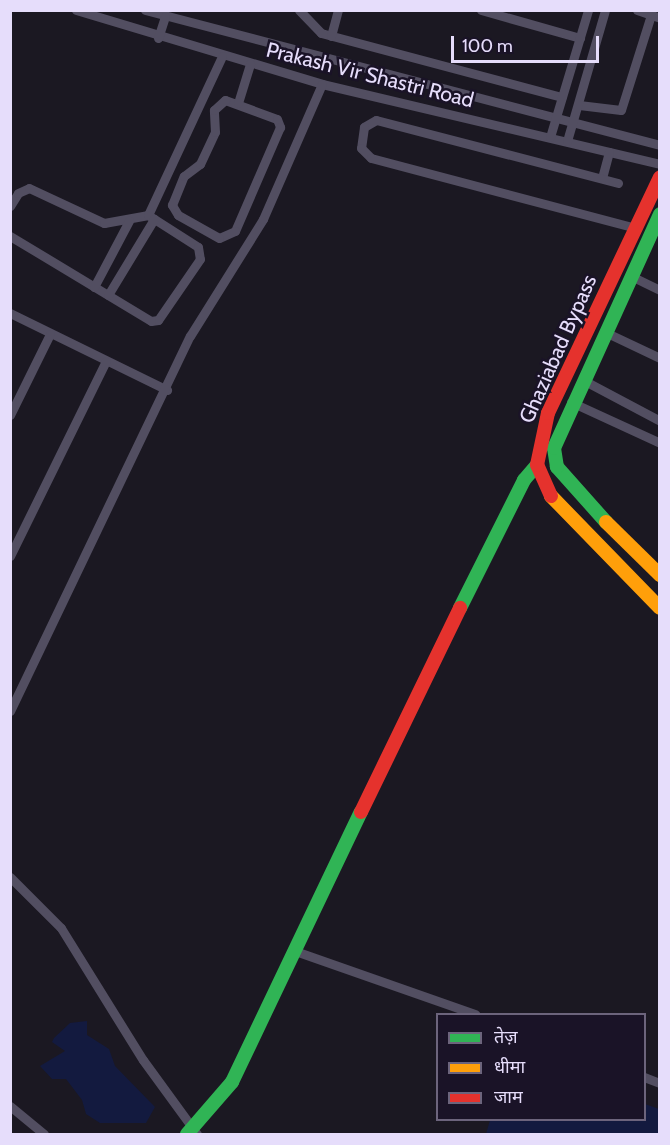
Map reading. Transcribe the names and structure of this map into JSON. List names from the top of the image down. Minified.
{"streets":{"main road":["Ghaziabad Bypass"],"street":["Prakash Vir Shastri Road"]},"legend":["तेज़","धीमा","जाम"],"scale_bar":"100 m"}
